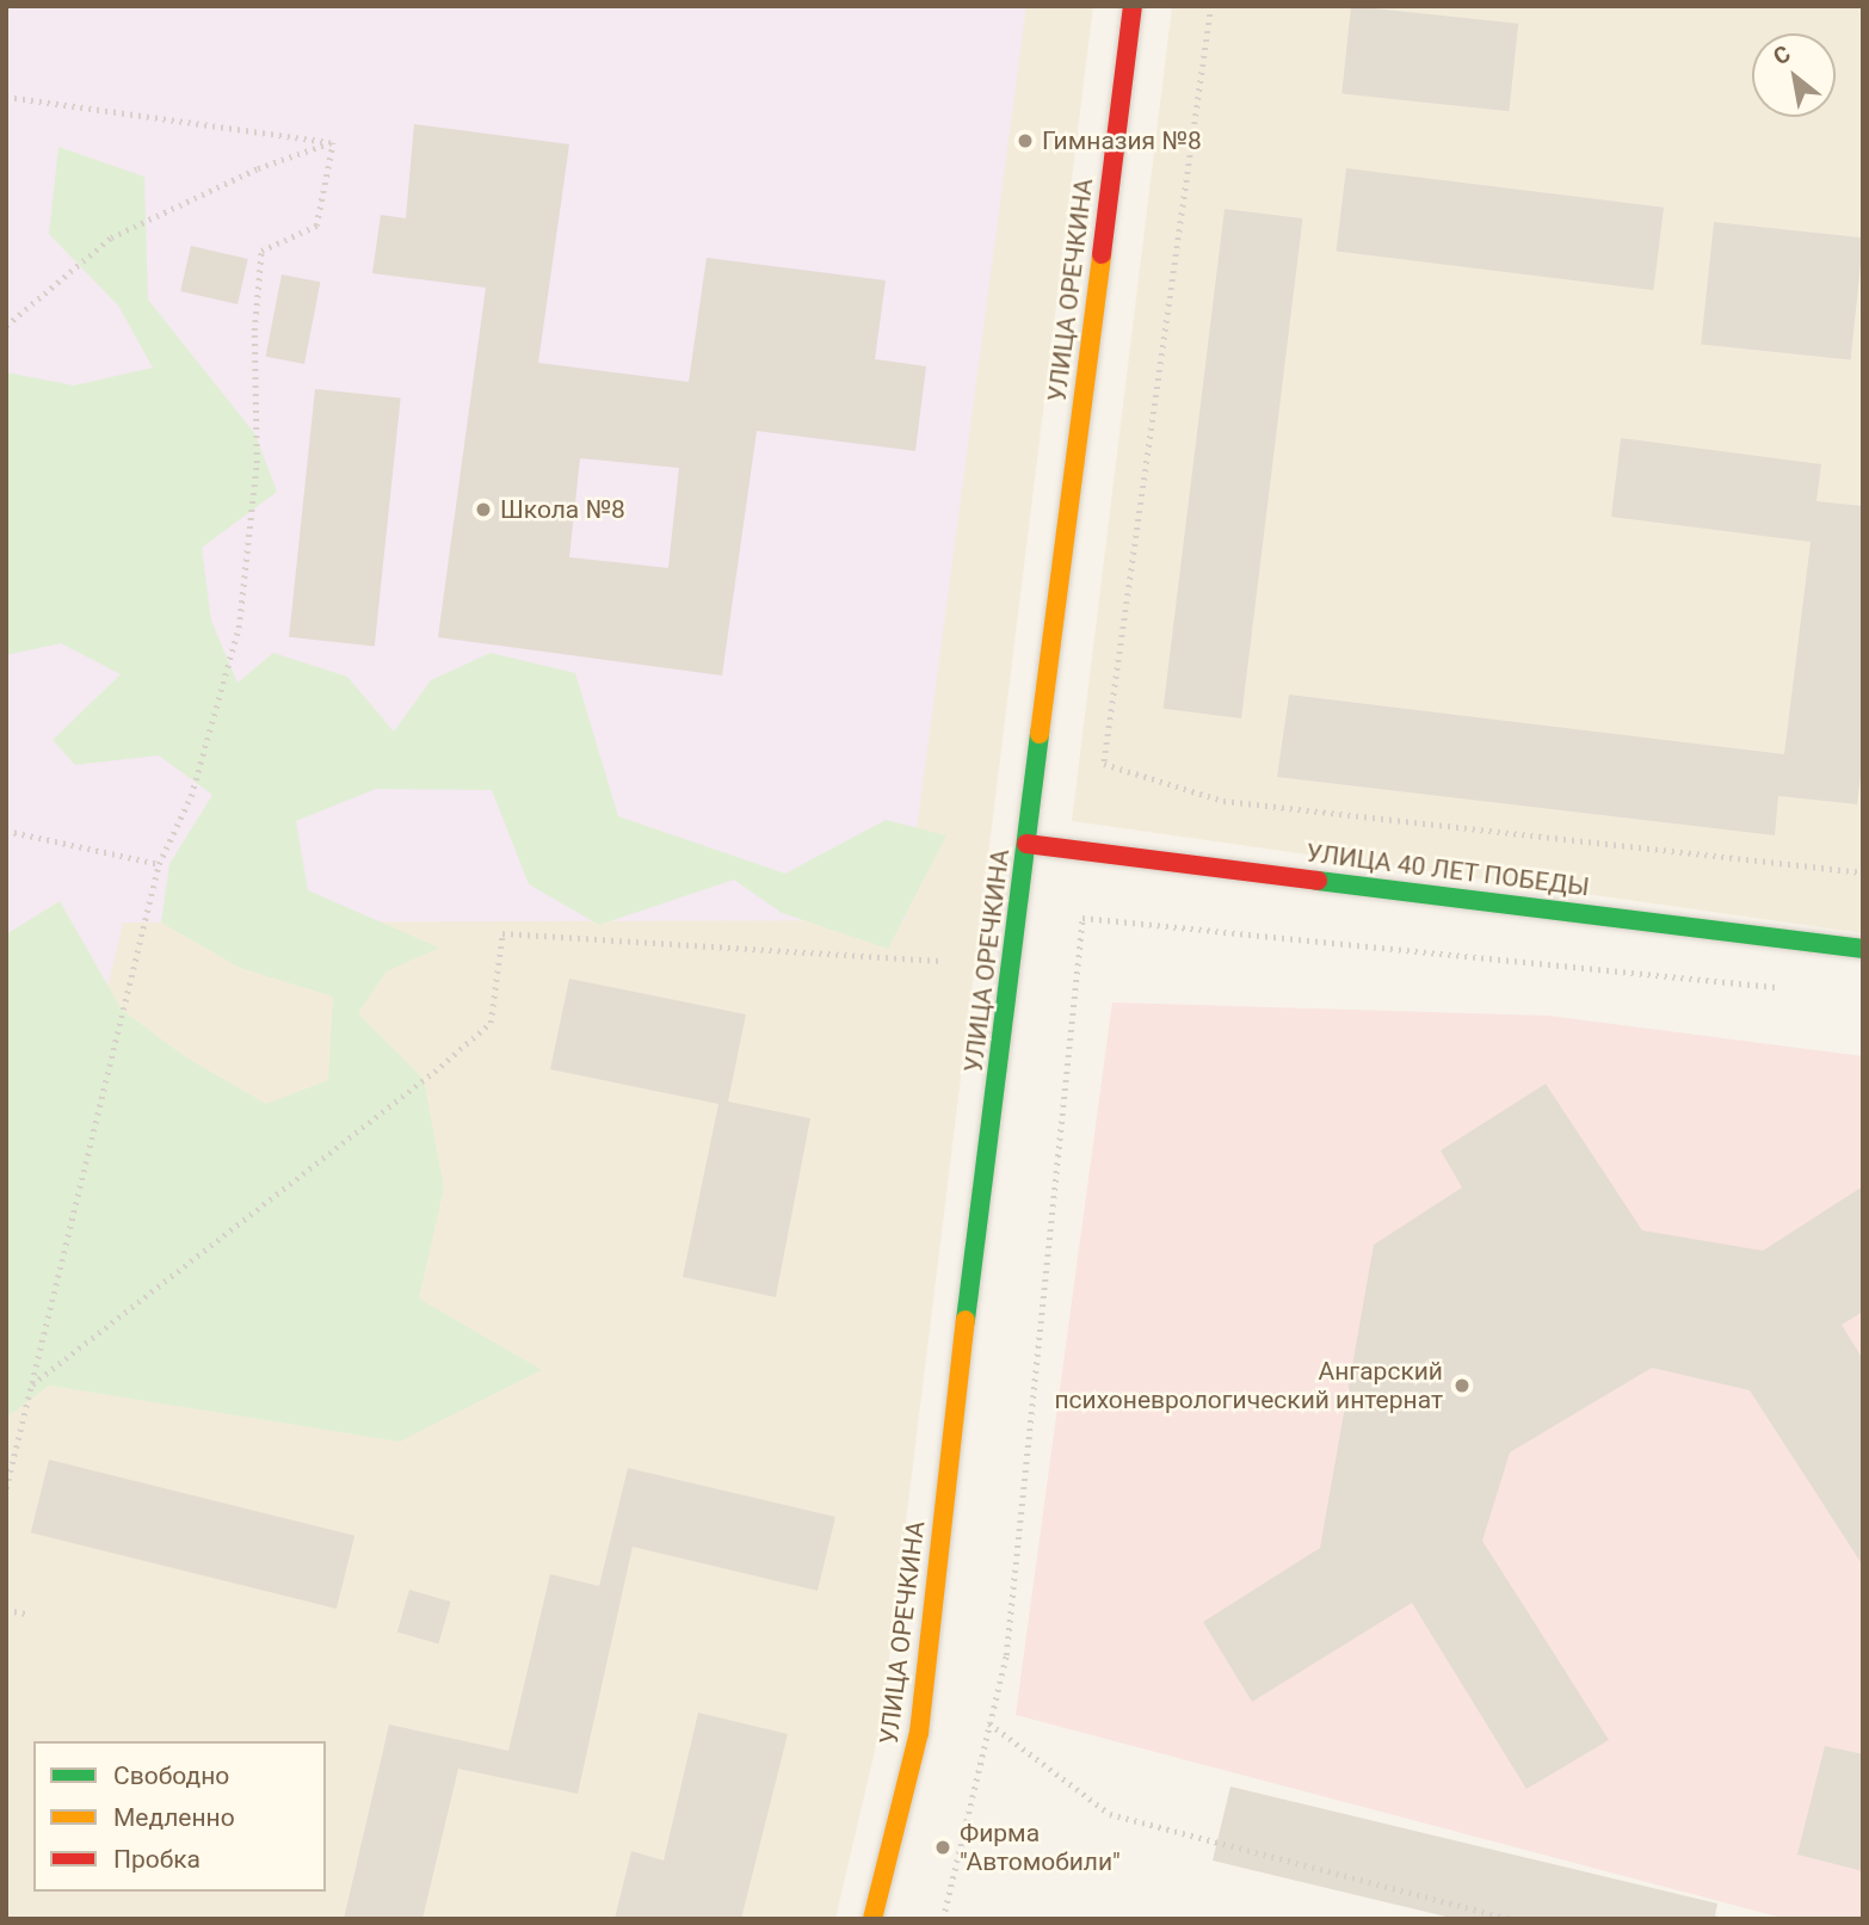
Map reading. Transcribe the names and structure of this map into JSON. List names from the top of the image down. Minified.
{"streets":{"street":["УЛИЦА ОРЕЧКИНА","УЛИЦА 40 ЛЕТ ПОБЕДЫ"]},"crossings":[["УЛИЦА ОРЕЧКИНА","УЛИЦА 40 ЛЕТ ПОБЕДЫ"]],"places":["Гимназия №8","Школа №8","Ангарский психоневрологический интернат","Фирма \"Автомобили\""],"legend":["Свободно","Медленно","Пробка"],"north":"top left"}
